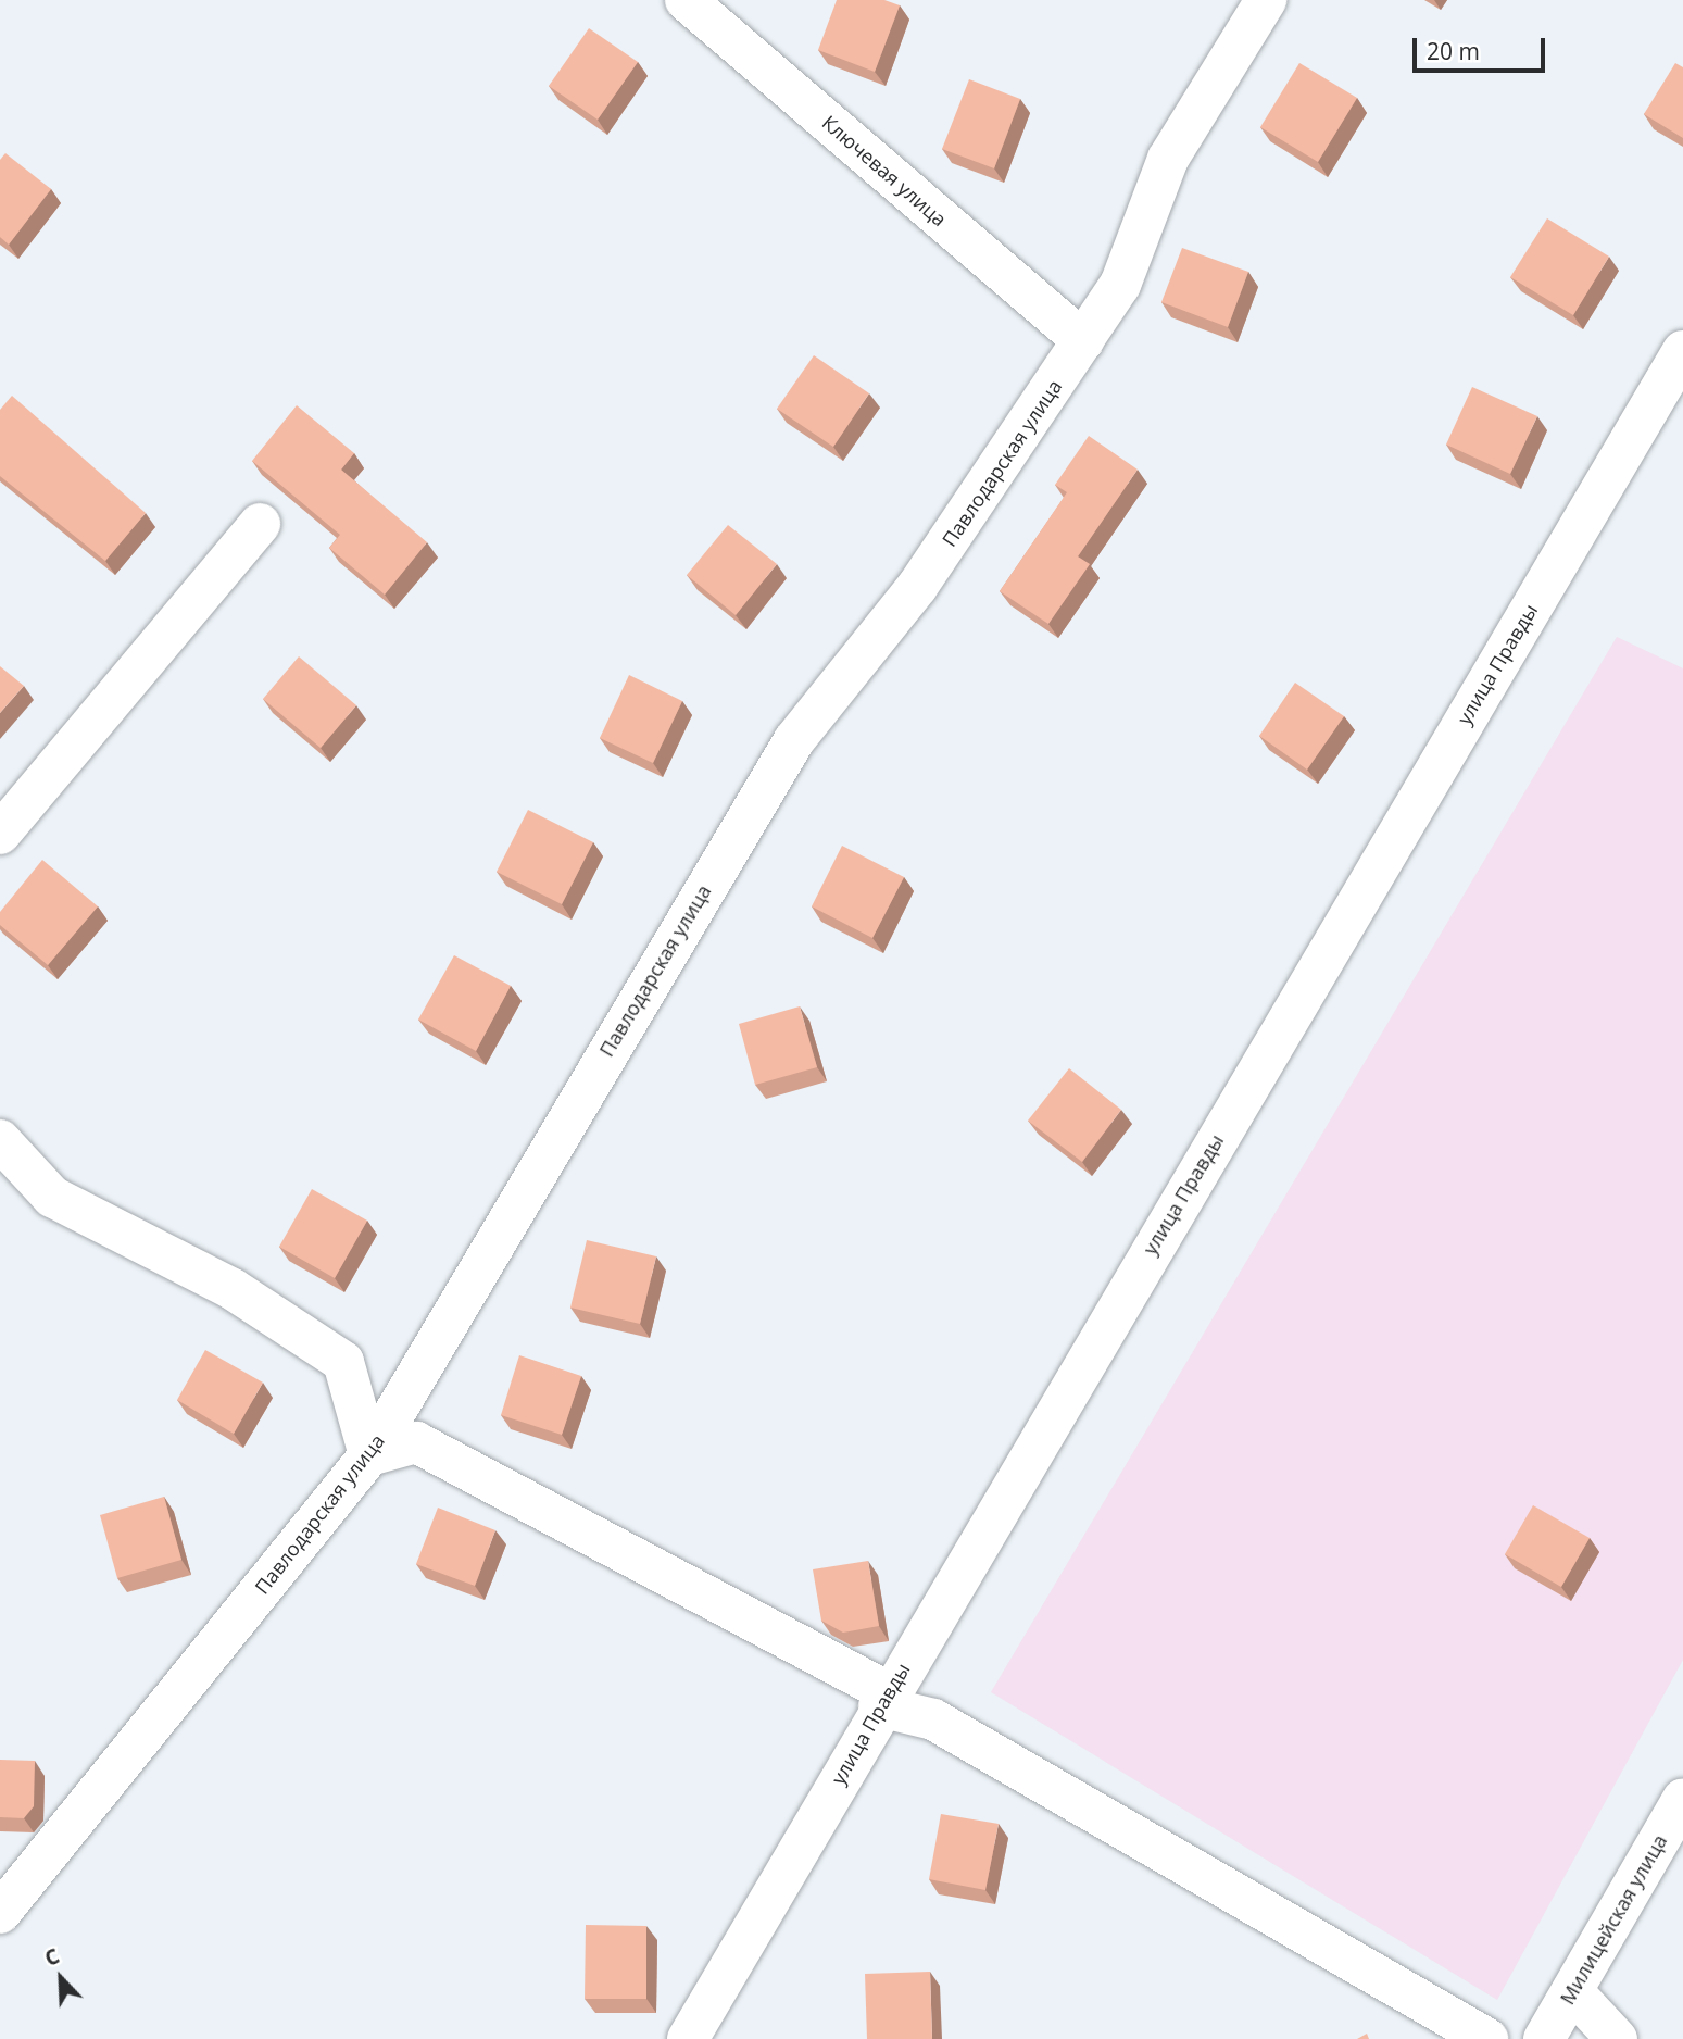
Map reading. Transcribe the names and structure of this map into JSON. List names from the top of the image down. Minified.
{"streets":{"street":["Ключевая улица","Павлодарская улица","улица Правды","Милицейская улица"]},"crossings":[["Ключевая улица","Павлодарская улица"]],"scale_bar":"20 m","north":"top left"}
